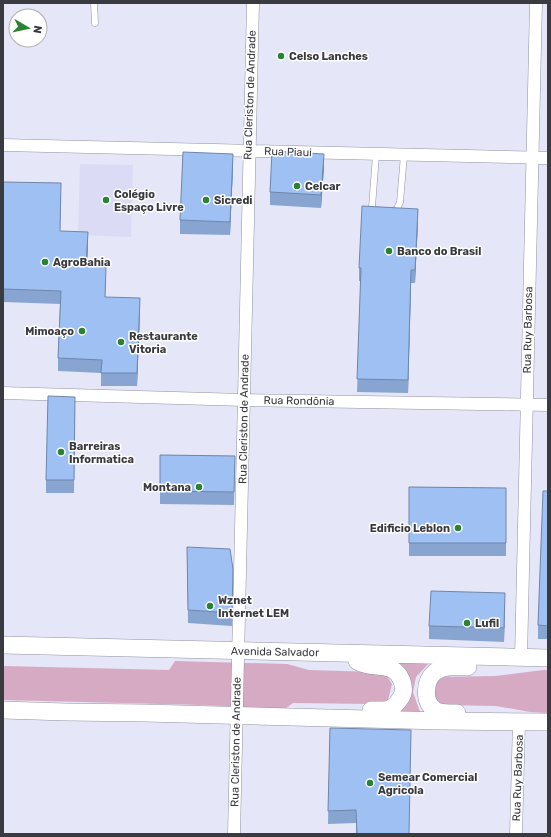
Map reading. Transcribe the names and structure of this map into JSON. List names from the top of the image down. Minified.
{"streets":{"main road":["Avenida Salvador"],"street":["Rua Cleriston de Andrade","Rua Piaui","Rua Ruy Barbosa","Rua Rondônia"]},"crossings":[["Rua Cleriston de Andrade","Rua Piaui"],["Rua Cleriston de Andrade","Rua Rondônia"],["Rua Cleriston de Andrade","Avenida Salvador"],["Rua Piaui","Rua Ruy Barbosa"],["Rua Ruy Barbosa","Rua Rondônia"],["Rua Ruy Barbosa","Avenida Salvador"]],"places":["Celso Lanches","Celcar","Colégio Espaço Livre","Sicredi","Banco do Brasil","AgroBahia","Mimoaço","Restaurante Vitoria","Barreiras Informatica","Montana","Edificio Leblon","Wznet Internet LEM","Lufil","Semear Comercial Agricola"],"north":"right"}
